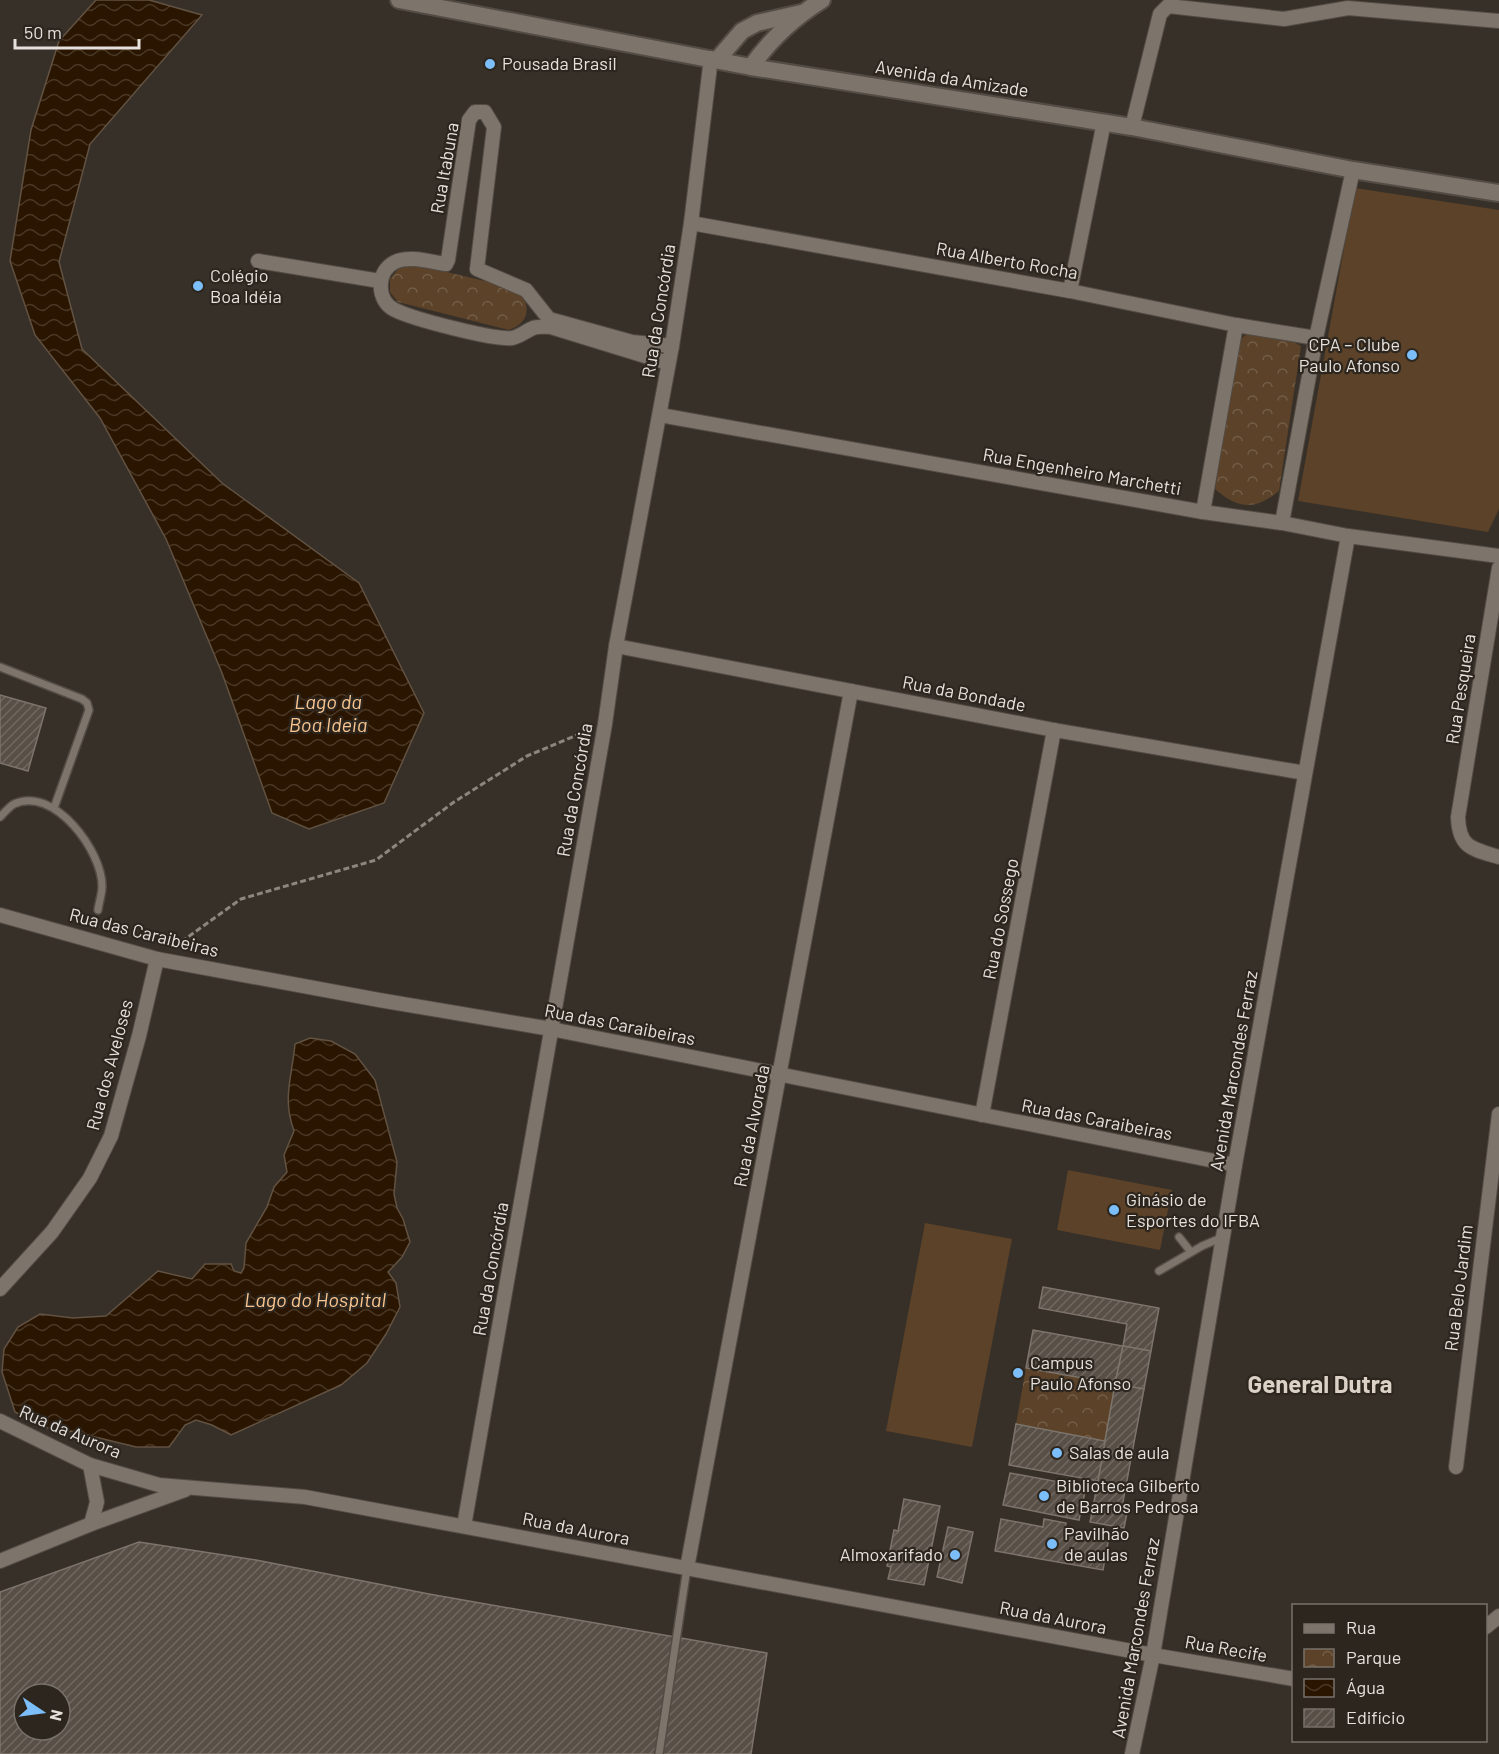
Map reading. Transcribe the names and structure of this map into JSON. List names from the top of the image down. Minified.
{"streets":{"street":["Avenida da Amizade","Rua Itabuna","Rua Alberto Rocha","Rua da Concórdia","Rua Engenheiro Marchetti","Rua Pesqueira","Rua da Bondade","Rua do Sossego","Rua das Caraibeiras","Rua dos Aveloses","Avenida Marcondes Ferraz","Rua da Alvorada","Rua Belo Jardim","Rua da Aurora","Rua Recife"]},"crossings":[["Avenida da Amizade","Rua da Concórdia"],["Rua Itabuna","Rua da Concórdia"],["Rua Alberto Rocha","Rua da Concórdia"],["Rua da Concórdia","Rua Engenheiro Marchetti"],["Rua da Concórdia","Rua da Bondade"],["Rua da Concórdia","Rua das Caraibeiras"],["Rua da Concórdia","Rua da Aurora"],["Rua Engenheiro Marchetti","Avenida Marcondes Ferraz"],["Rua da Bondade","Rua do Sossego"],["Rua da Bondade","Avenida Marcondes Ferraz"],["Rua da Bondade","Rua da Alvorada"],["Rua do Sossego","Rua das Caraibeiras"],["Rua das Caraibeiras","Rua dos Aveloses"],["Rua das Caraibeiras","Avenida Marcondes Ferraz"],["Rua das Caraibeiras","Rua da Alvorada"],["Avenida Marcondes Ferraz","Rua da Aurora"],["Avenida Marcondes Ferraz","Rua Recife"],["Rua da Alvorada","Rua da Aurora"],["Rua da Aurora","Rua Recife"]],"districts":["General Dutra"],"water":["Lago da Boa Ideia","Lago do Hospital"],"places":["Pousada Brasil","Colégio Boa Idéia","CPA – Clube Paulo Afonso","Ginásio de Esportes do IFBA","Campus Paulo Afonso","Salas de aula","Biblioteca Gilberto de Barros Pedrosa","Pavilhão de aulas","Almoxarifado"],"legend":["Rua","Parque","Água","Edifício"],"scale_bar":"50 m","north":"right"}
